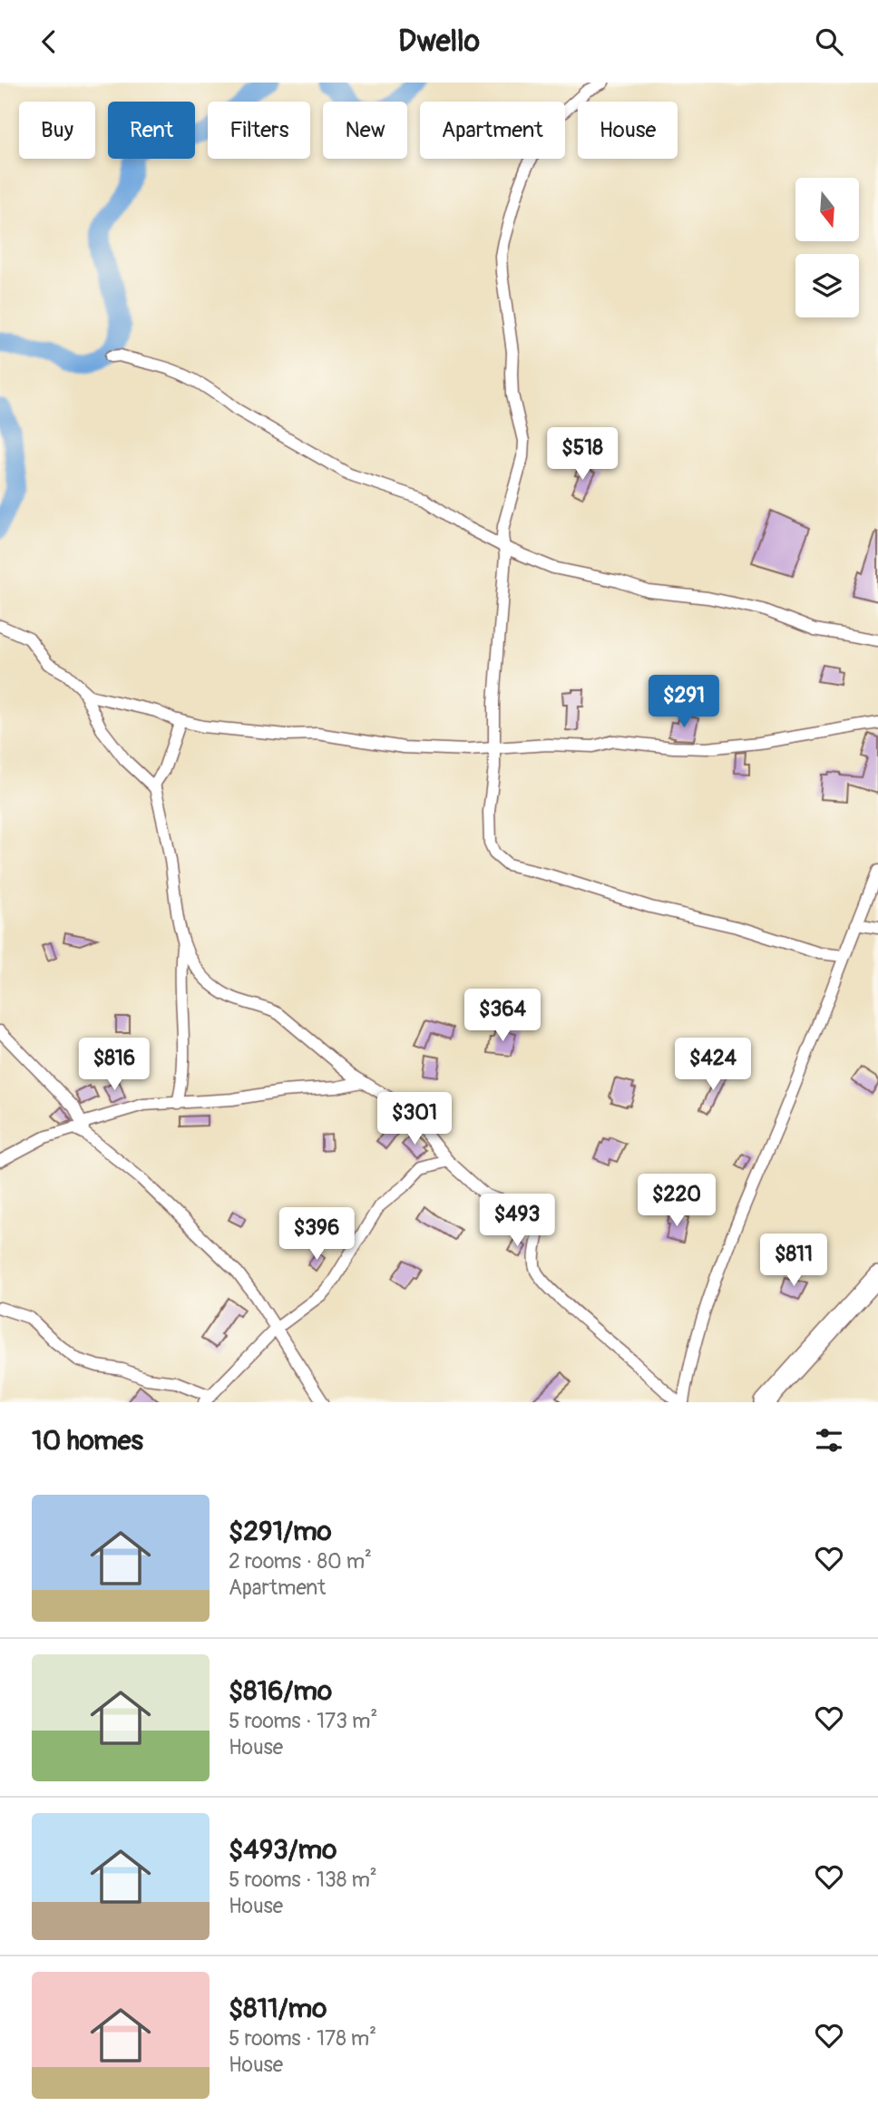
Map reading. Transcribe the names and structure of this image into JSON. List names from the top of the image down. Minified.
{"north":"bottom","page":{"header":"Dwello","chip":["Buy","Rent","Filters","New","Apartment","House"],"price":["$518","$291","$364","$816","$424","$301","$220","$493","$396","$811"],"heading":"10 homes","list":[{"name":"$291/mo","note":"2 rooms · 80 m² · Apartment"},{"name":"$816/mo","note":"5 rooms · 173 m² · House"},{"name":"$493/mo","note":"5 rooms · 138 m² · House"},{"name":"$811/mo","note":"5 rooms · 178 m² · House"}]}}
